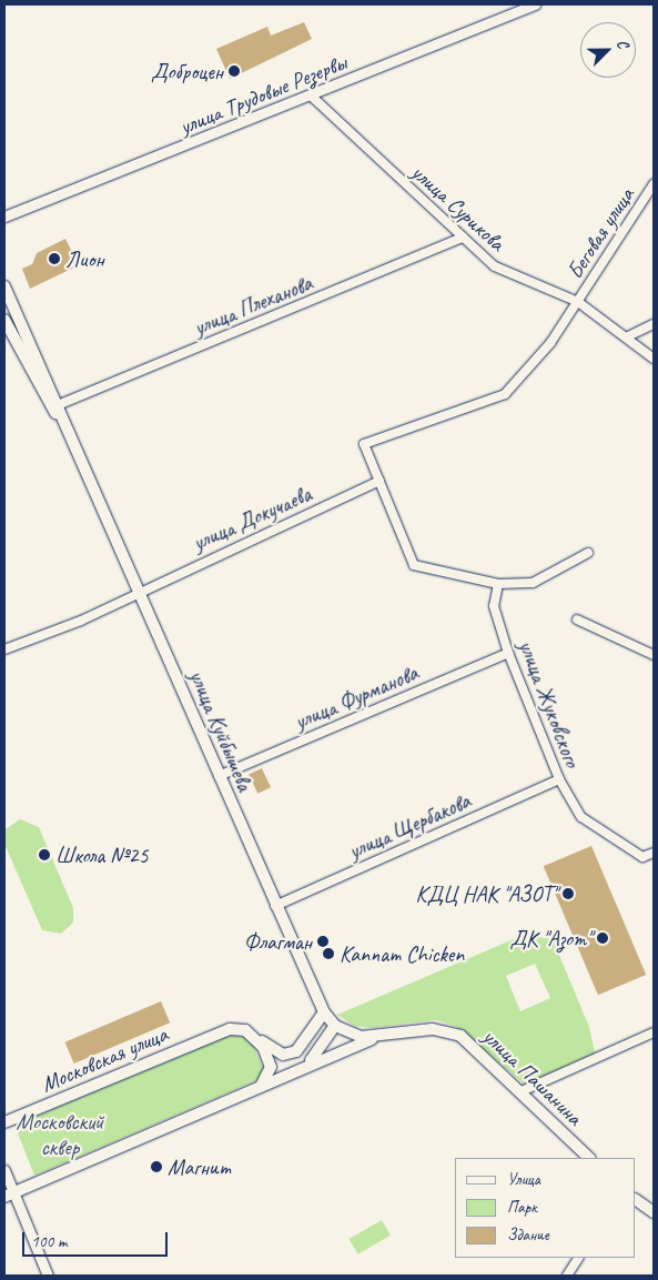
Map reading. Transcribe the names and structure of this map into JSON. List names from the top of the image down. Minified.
{"streets":{"main road":["улица Куйбышева","Московская улица","улица Пашанина"],"street":["улица Трудовые Резервы","улица Сурикова","Беговая улица","улица Плеханова","улица Докучаева","улица Фурманова","улица Жуковского","улица Щербакова"]},"crossings":[["улица Трудовые Резервы","улица Сурикова"],["улица Сурикова","Беговая улица"],["улица Сурикова","улица Плеханова"],["Беговая улица","улица Докучаева"],["улица Плеханова","улица Куйбышева"],["улица Докучаева","улица Куйбышева"],["улица Фурманова","улица Жуковского"],["улица Фурманова","улица Куйбышева"],["улица Жуковского","улица Щербакова"],["улица Куйбышева","улица Щербакова"],["улица Куйбышева","улица Пашанина"]],"parks":["Московский сквер"],"places":["Доброцен","Лион","Школа №25","КДЦ НАК \"АЗОТ\"","ДК \"Азот\"","Флагман","Kannam Chicken","Магнит"],"legend":["Улица","Парк","Здание"],"scale_bar":"100 m","north":"top right"}
